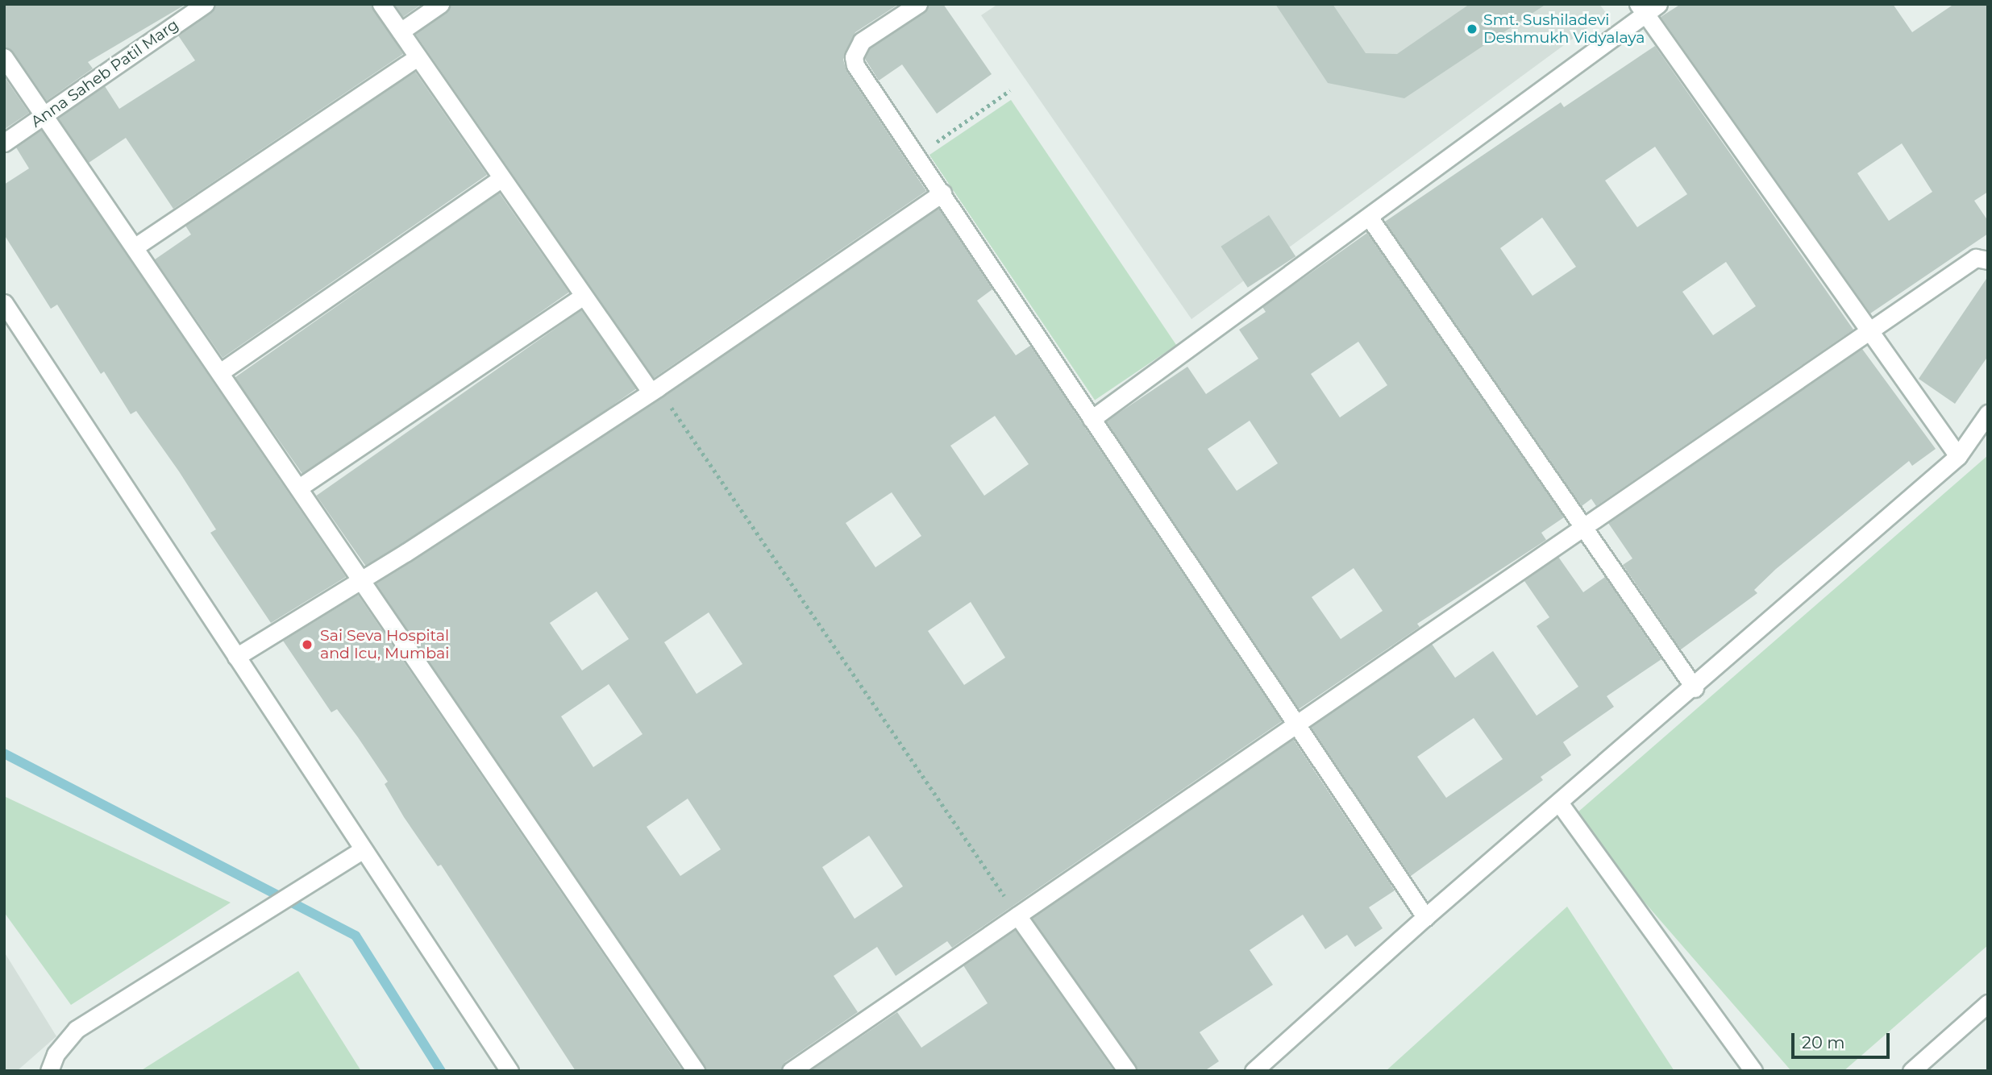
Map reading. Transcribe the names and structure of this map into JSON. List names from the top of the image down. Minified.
{"streets":{"street":["Anna Saheb Patil Marg"]},"places":["Smt. Sushiladevi Deshmukh Vidyalaya","Sai Seva Hospital and Icu, Mumbai"],"scale_bar":"20 m"}
